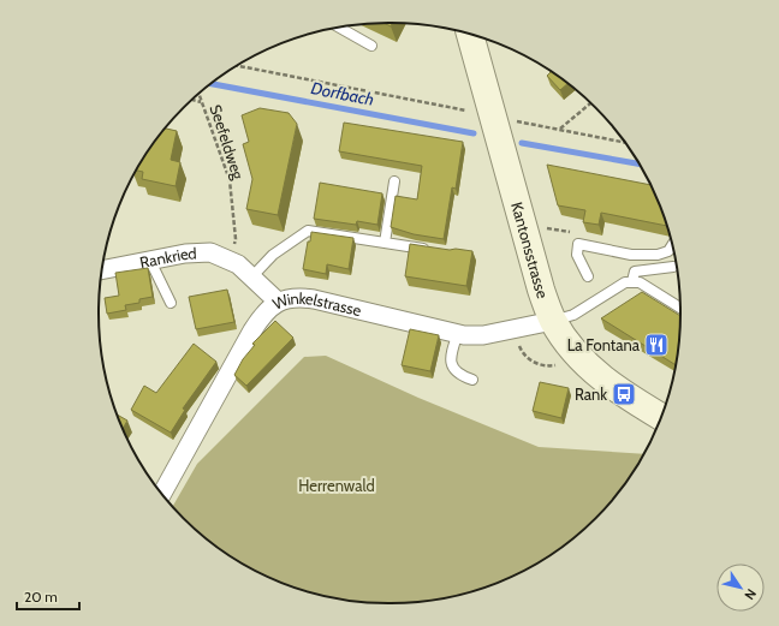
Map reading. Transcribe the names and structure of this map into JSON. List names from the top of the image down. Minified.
{"streets":{"main road":["Kantonsstrasse"],"street":["Rankried","Winkelstrasse"],"path":["Seefeldweg"]},"crossings":[["Seefeldweg","Rankried"],["Kantonsstrasse","Winkelstrasse"],["Rankried","Winkelstrasse"]],"water":["Dorfbach"],"parks":["Herrenwald"],"places":{"restaurant":["La Fontana"],"bus stop":["Rank"]},"scale_bar":"20 m","north":"bottom right"}
